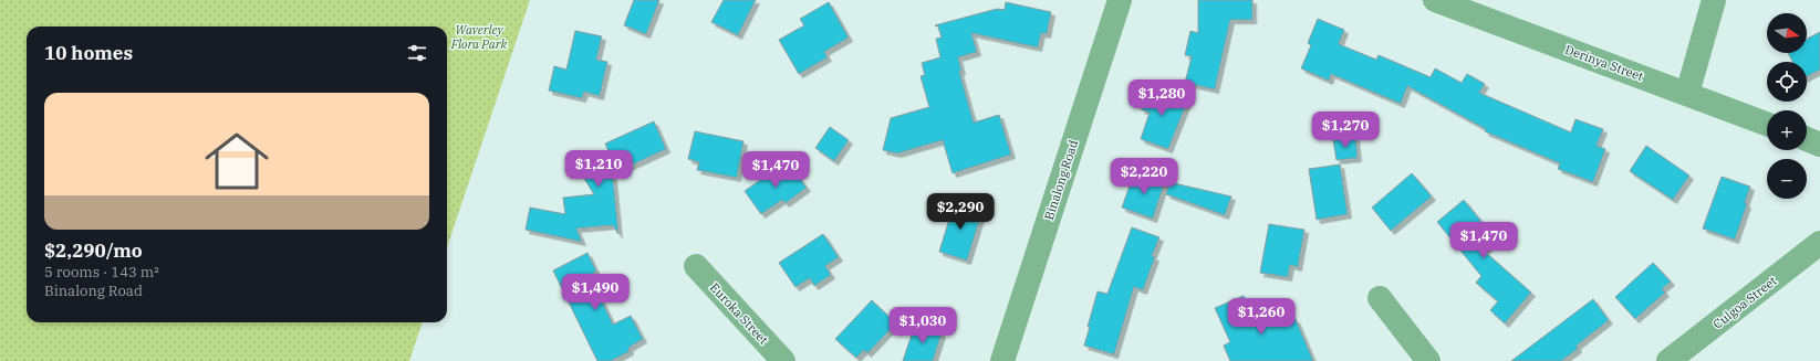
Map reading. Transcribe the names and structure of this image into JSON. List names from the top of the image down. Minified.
{"streets":{"street":["Derinya Street","Binalong Road","Culgoa Street","Euroka Street"]},"parks":["Waverley Flora Park"],"north":"right","page":{"map_buttons":["+","−"],"heading":"10 homes","price":["$1,280","$1,270","$1,210","$1,470","$2,220","$2,290","$1,470","$1,490","$1,260","$1,030"],"list":[{"name":"$2,290/mo","note":"5 rooms · 143 m² · Binalong Road"}]}}
